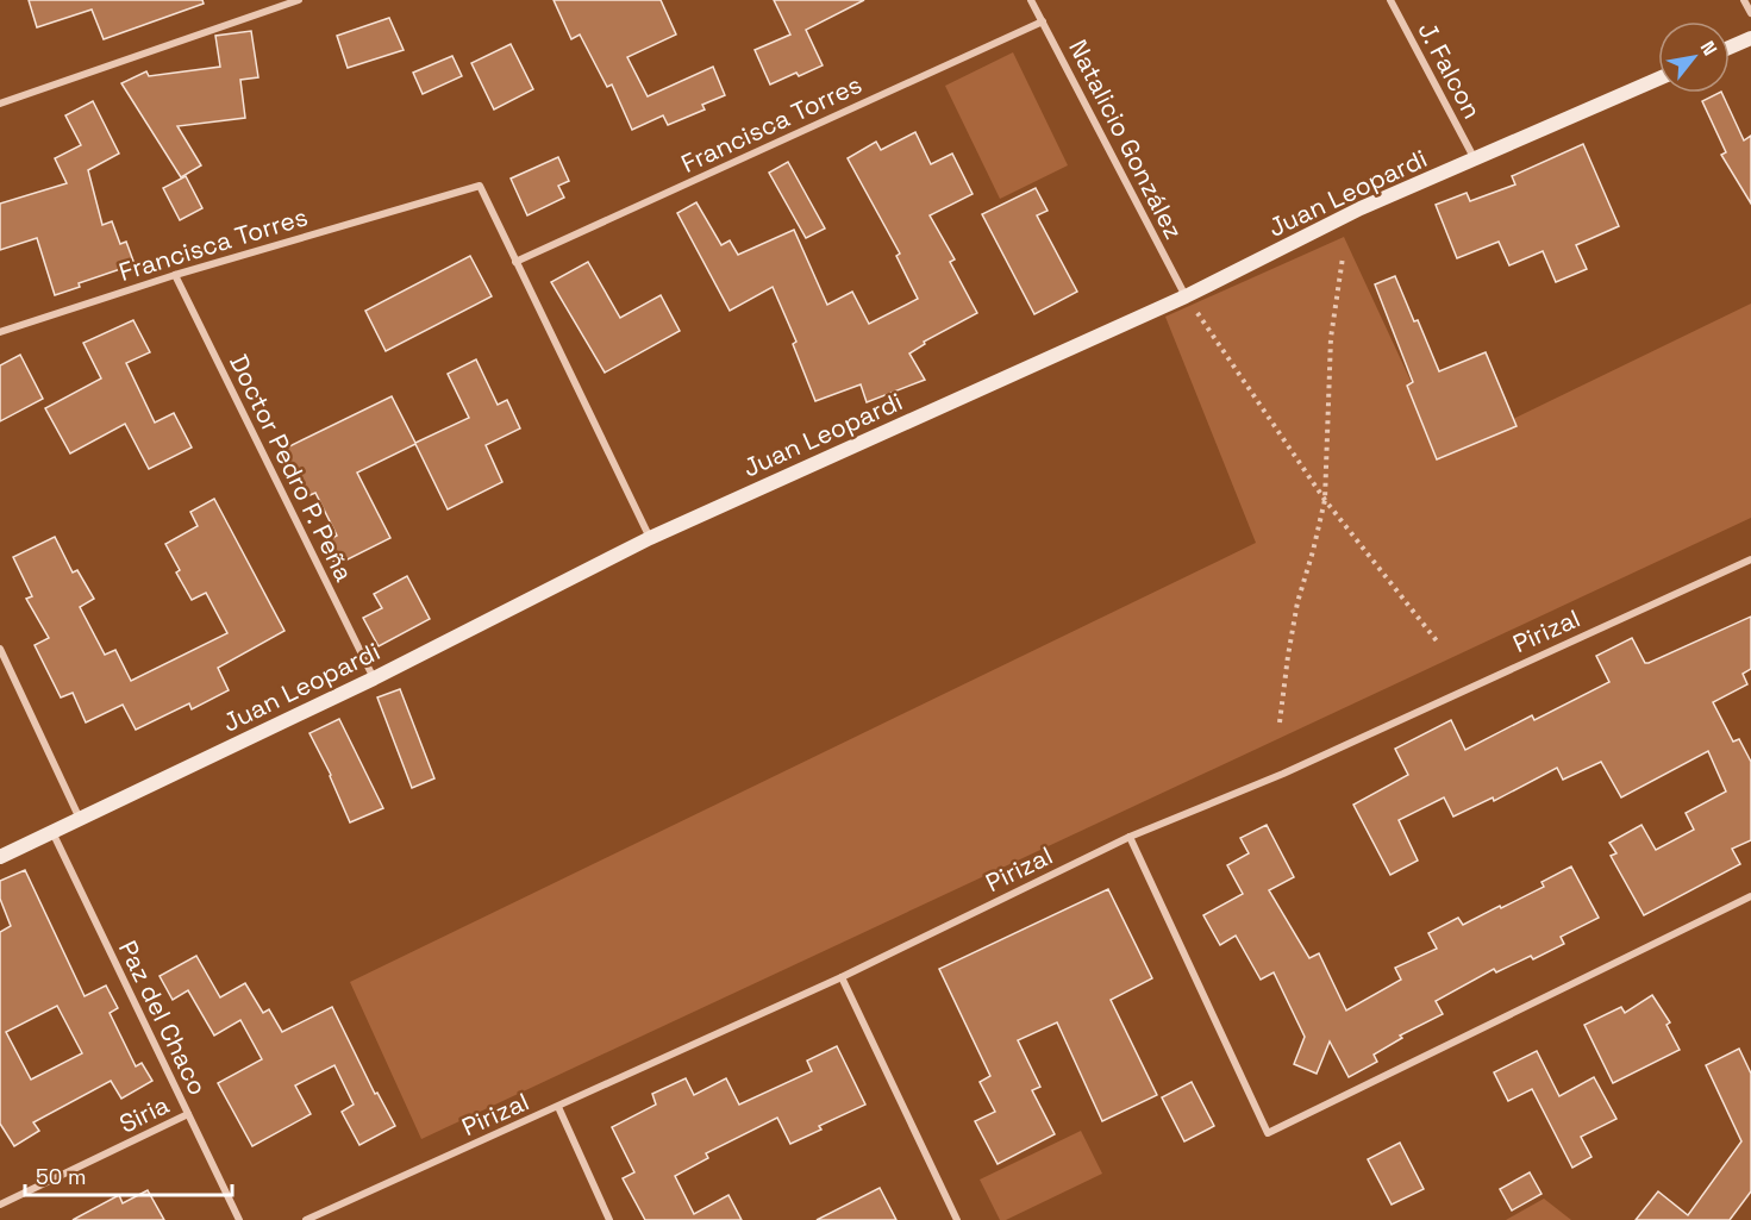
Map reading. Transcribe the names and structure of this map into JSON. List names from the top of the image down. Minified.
{"streets":{"main road":["Juan Leopardi"],"street":["J. Falcon","Francisca Torres","Natalicio González","Doctor Pedro P. Peña","Pirizal","Paz del Chaco","Siria"]},"crossings":[["J. Falcon","Juan Leopardi"],["Francisca Torres","Natalicio González"],["Francisca Torres","Doctor Pedro P. Peña"],["Natalicio González","Juan Leopardi"],["Juan Leopardi","Doctor Pedro P. Peña"],["Juan Leopardi","Paz del Chaco"],["Paz del Chaco","Siria"]],"scale_bar":"50 m","north":"top right"}
